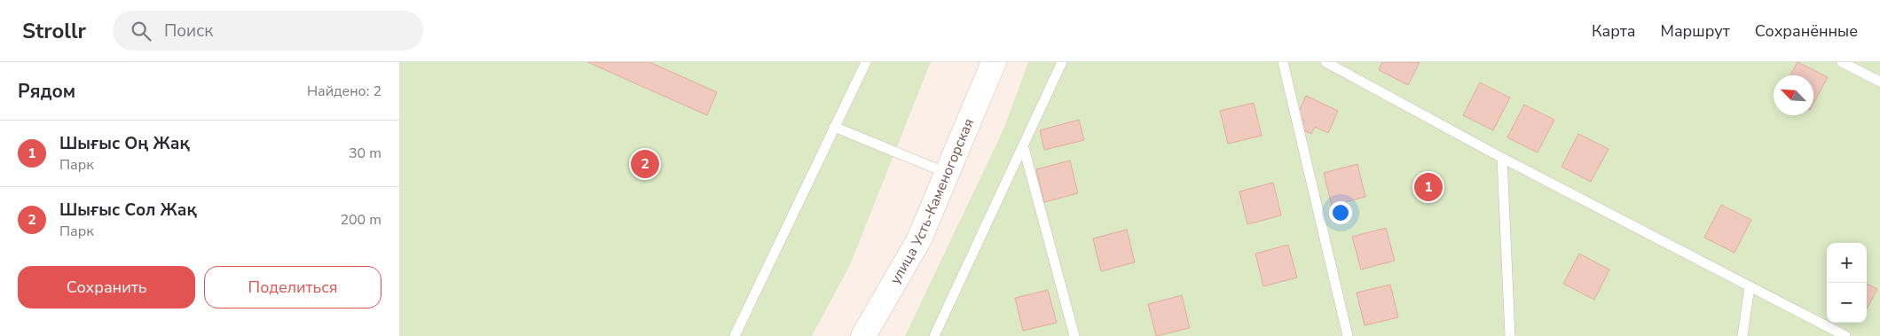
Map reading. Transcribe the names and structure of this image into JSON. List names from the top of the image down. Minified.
{"streets":{"street":["улица Усть-Каменогорская"]},"north":"top left","page":{"header":"Strollr","search":"Поиск","nav":["Карта","Маршрут","Сохранённые"],"heading":["Рядом","Найдено: 2"],"list":[{"mark":"1","name":"Шығыс Оң Жақ","note":"Парк","value":"30 m"},{"mark":"2","name":"Шығыс Сол Жақ","note":"Парк","value":"200 m"}],"pins":["2","1"],"map_buttons":["+","−"],"buttons":["Сохранить","Поделиться"]}}
